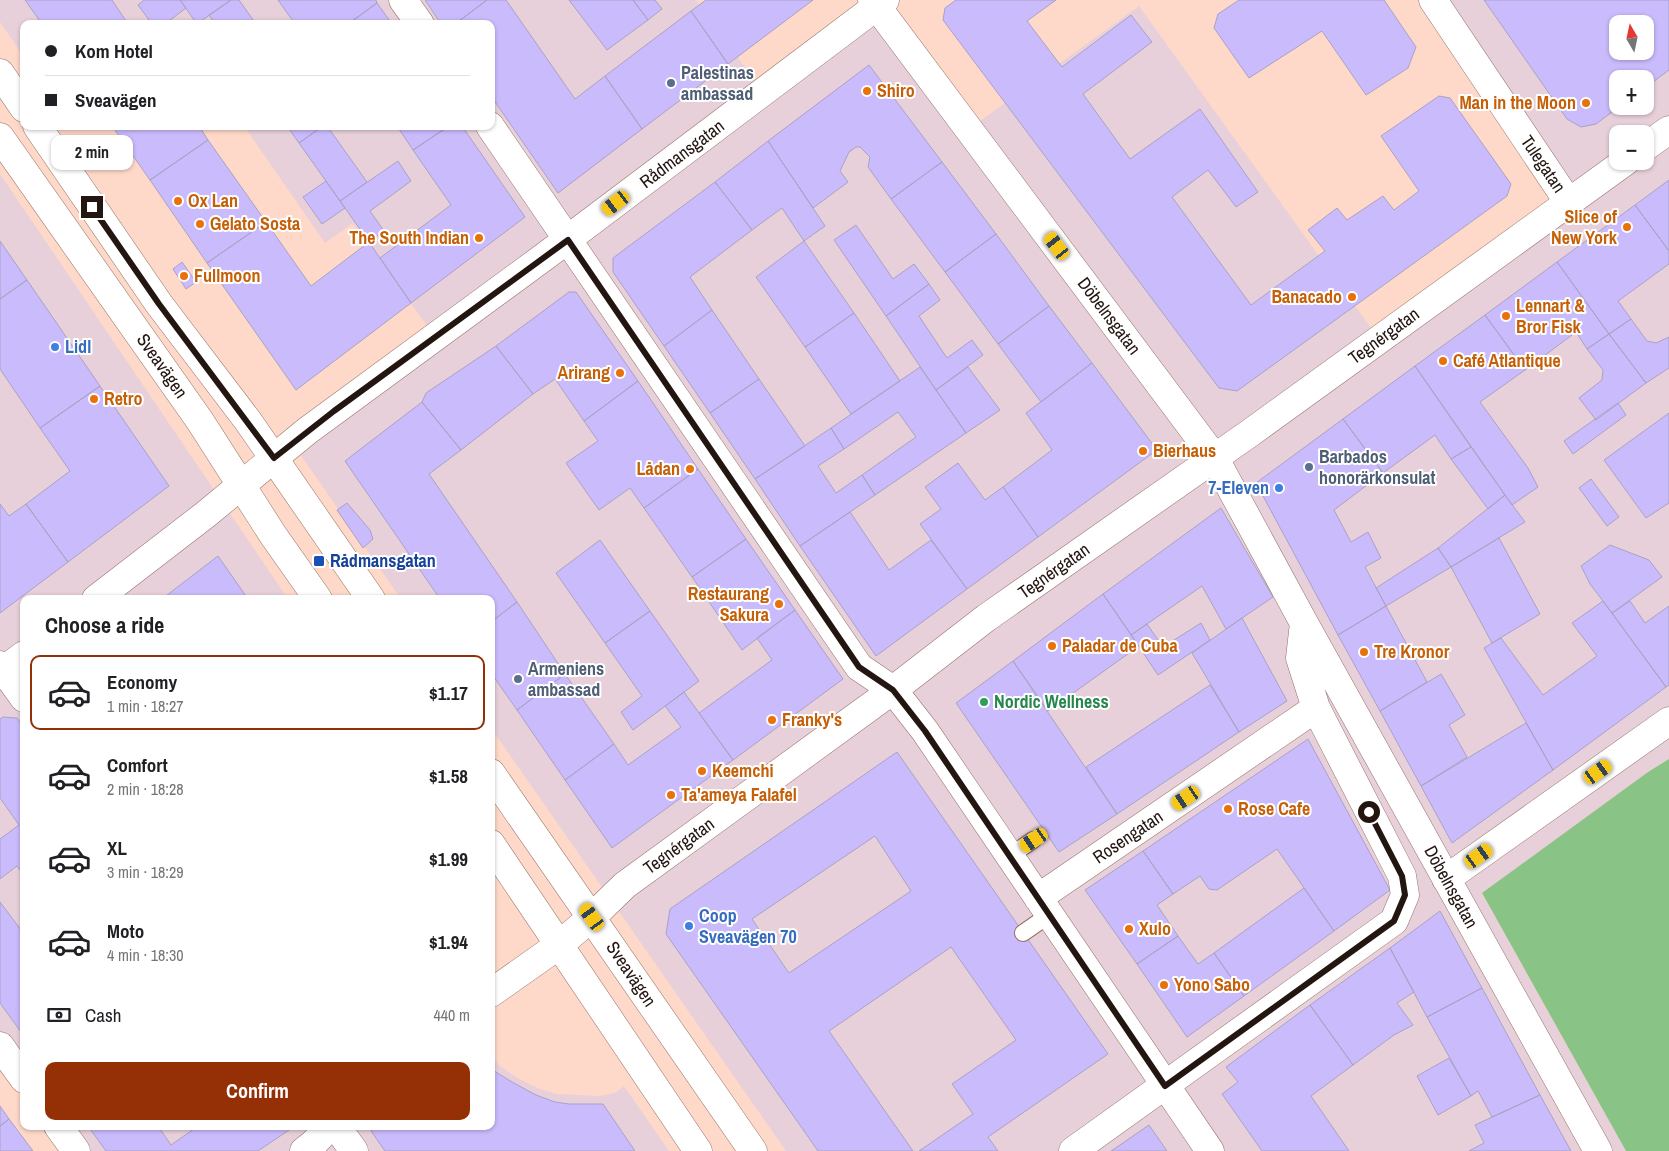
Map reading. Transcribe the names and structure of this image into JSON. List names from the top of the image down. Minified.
{"streets":{"street":["Rådmansgatan","Tulegatan","Döbelnsgatan","Tegnérgatan","Sveavägen","Rosengatan"]},"crossings":[["Rådmansgatan","Döbelnsgatan"],["Rådmansgatan","Sveavägen"],["Tulegatan","Tegnérgatan"],["Döbelnsgatan","Tegnérgatan"],["Döbelnsgatan","Rosengatan"],["Tegnérgatan","Sveavägen"]],"places":{"other":["Palestinas ambassad","Shiro","Man in the Moon","Ox Lan","Gelato Sosta","Slice of New York","The South Indian","Fullmoon","Banacado","Lennart & Bror Fisk","Lidl","Café Atlantique","Arirang","Retro","Bierhaus","Barbados honorärkonsulat","Lådan","7-Eleven","Restaurang Sakura","Paladar de Cuba","Tre Kronor","Armeniens ambassad","Nordic Wellness","Franky's","Keemchi","Ta'ameya Falafel","Rose Cafe","Coop Sveavägen 70","Xulo","Yono Sabo"],"transit":["Rådmansgatan"]},"north":"top","page":{"map_buttons":["+","−"],"banner":["Kom Hotel","Sveavägen"],"bubble":"2 min","heading":"Choose a ride","list":[{"name":"Economy","note":"1 min · 18:27","value":"$1.17"},{"name":"Comfort","note":"2 min · 18:28","value":"$1.58"},{"name":"XL","note":"3 min · 18:29","value":"$1.99"},{"name":"Moto","note":"4 min · 18:30","value":"$1.94"}],"pay":["Cash","440 m"],"buttons":"Confirm"}}
